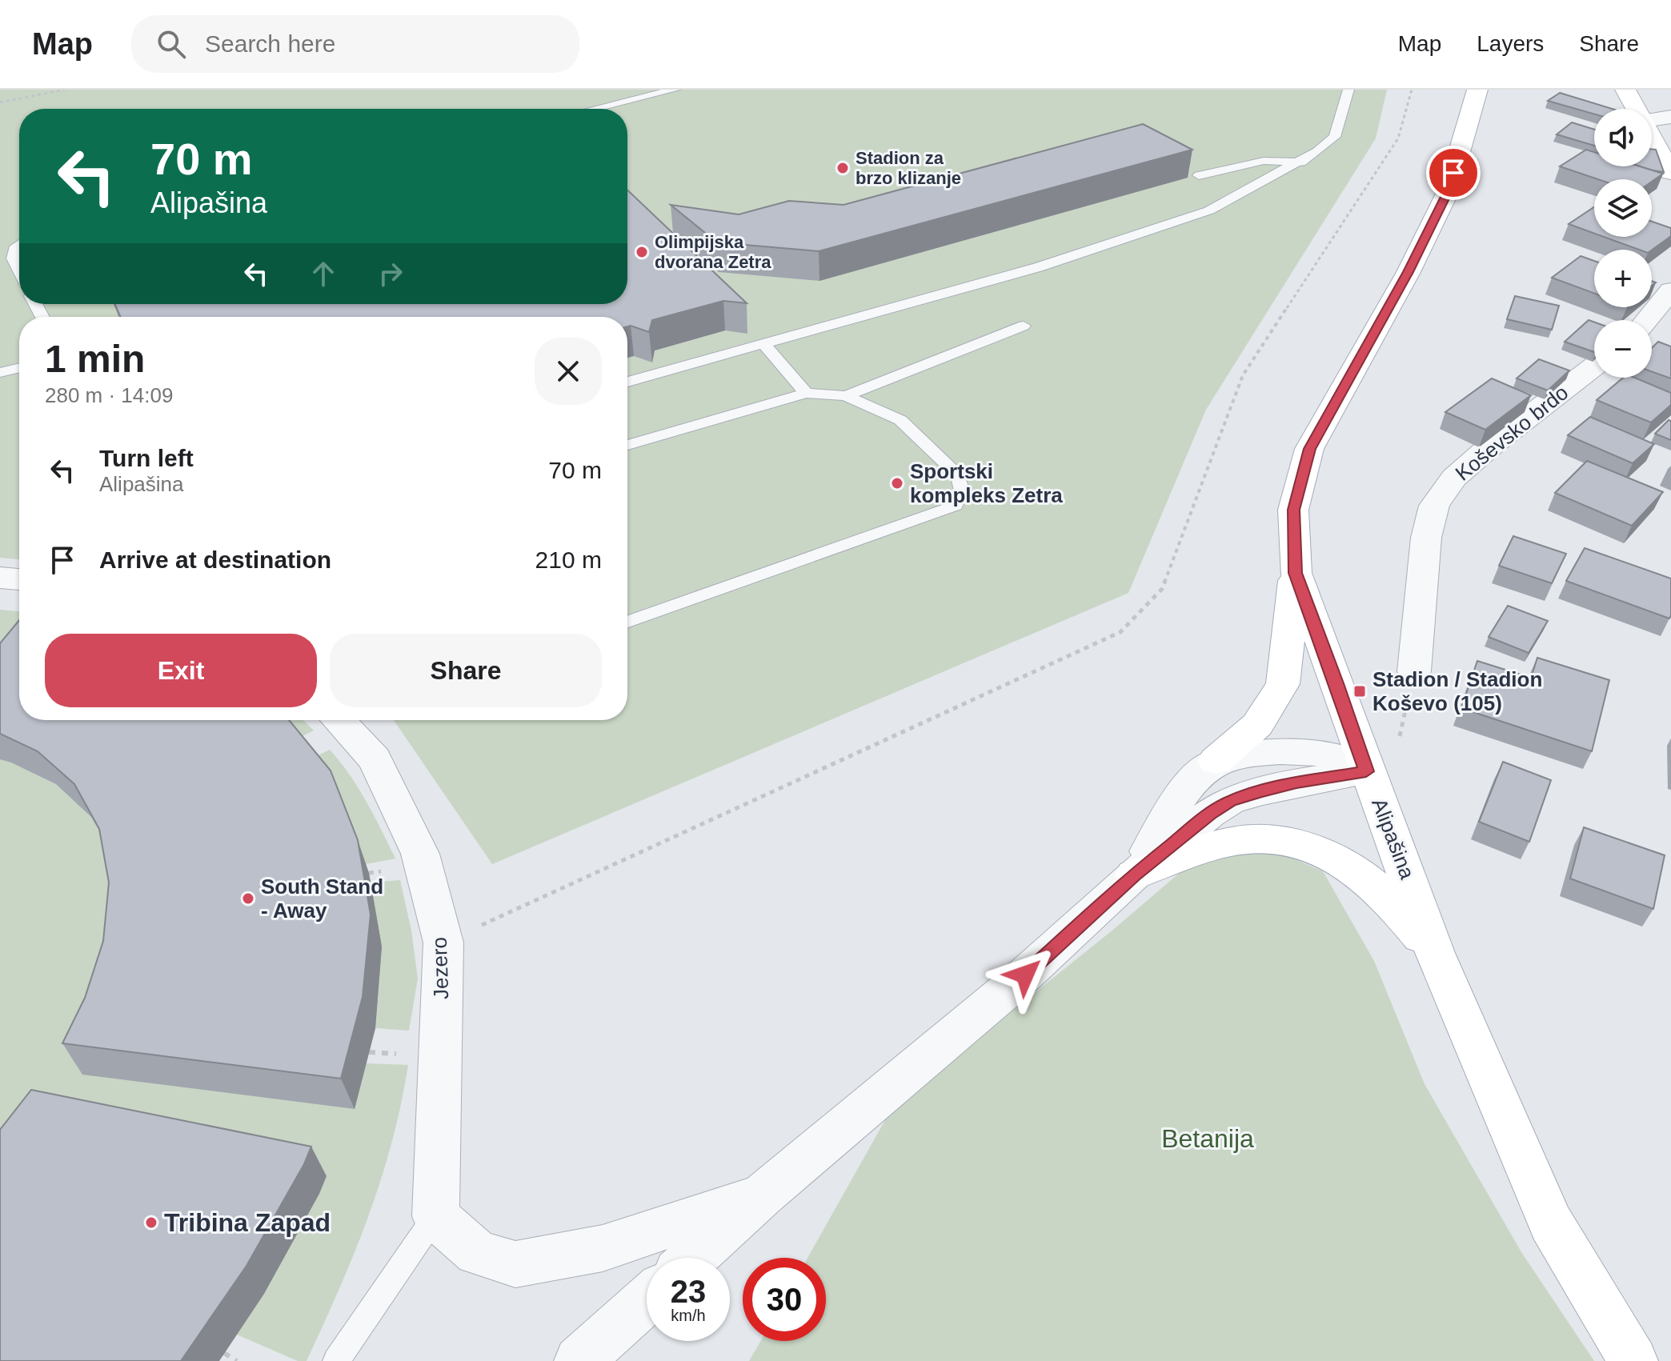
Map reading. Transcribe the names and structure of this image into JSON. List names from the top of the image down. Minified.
{"streets":{"main road":["Alipašina"],"street":["Koševsko brdo","Jezero"]},"parks":["Betanija"],"places":{"other":["Stadion za brzo klizanje","Olimpijska dvorana Zetra","Sportski kompleks Zetra","South Stand - Away","Tribina Zapad"],"transit":["Stadion / Stadion Koševo (105)"]},"page":{"header":"Map","search":"Search here","nav":["Map","Layers","Share"],"map_buttons":["+","−"],"turn":["70 m","Alipašina"],"heading":["1 min","280 m · 14:09"],"list":[{"name":"Turn left","note":"Alipašina","value":"70 m"},{"name":"Arrive at destination","value":"210 m"}],"buttons":["Exit","Share"],"speed":"23 km/h","limit":"30"}}
